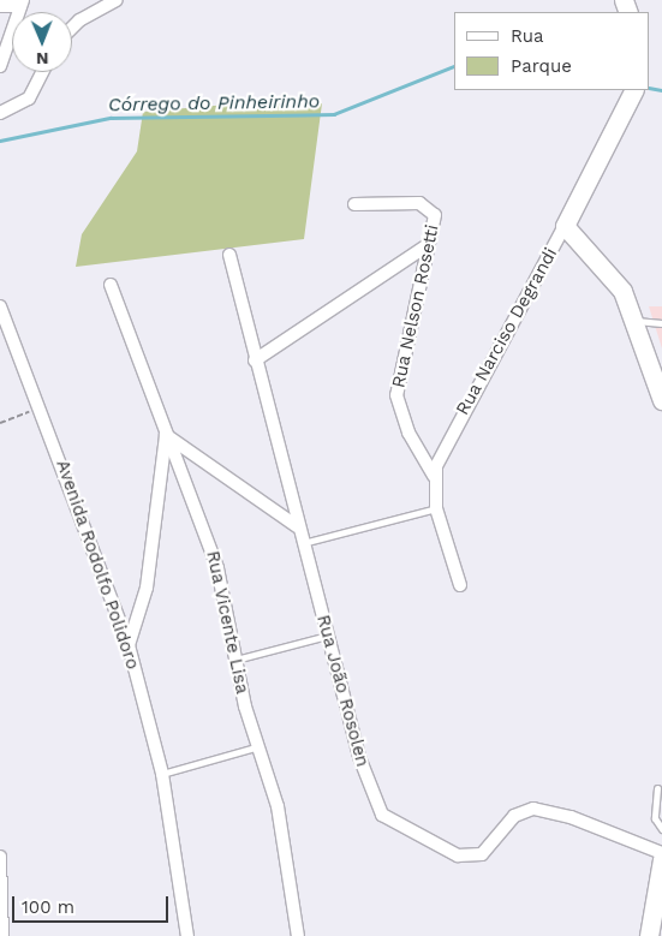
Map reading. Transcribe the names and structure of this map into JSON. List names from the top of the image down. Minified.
{"streets":{"main road":["Rua Narciso Degrandi"],"street":["Rua Nelson Rosetti","Avenida Rodolfo Polidoro","Rua Vicente Lisa","Rua João Rosolen"]},"crossings":[["Rua Nelson Rosetti","Rua Narciso Degrandi"]],"water":["Córrego do Pinheirinho"],"legend":["Rua","Parque"],"scale_bar":"100 m","north":"bottom"}
